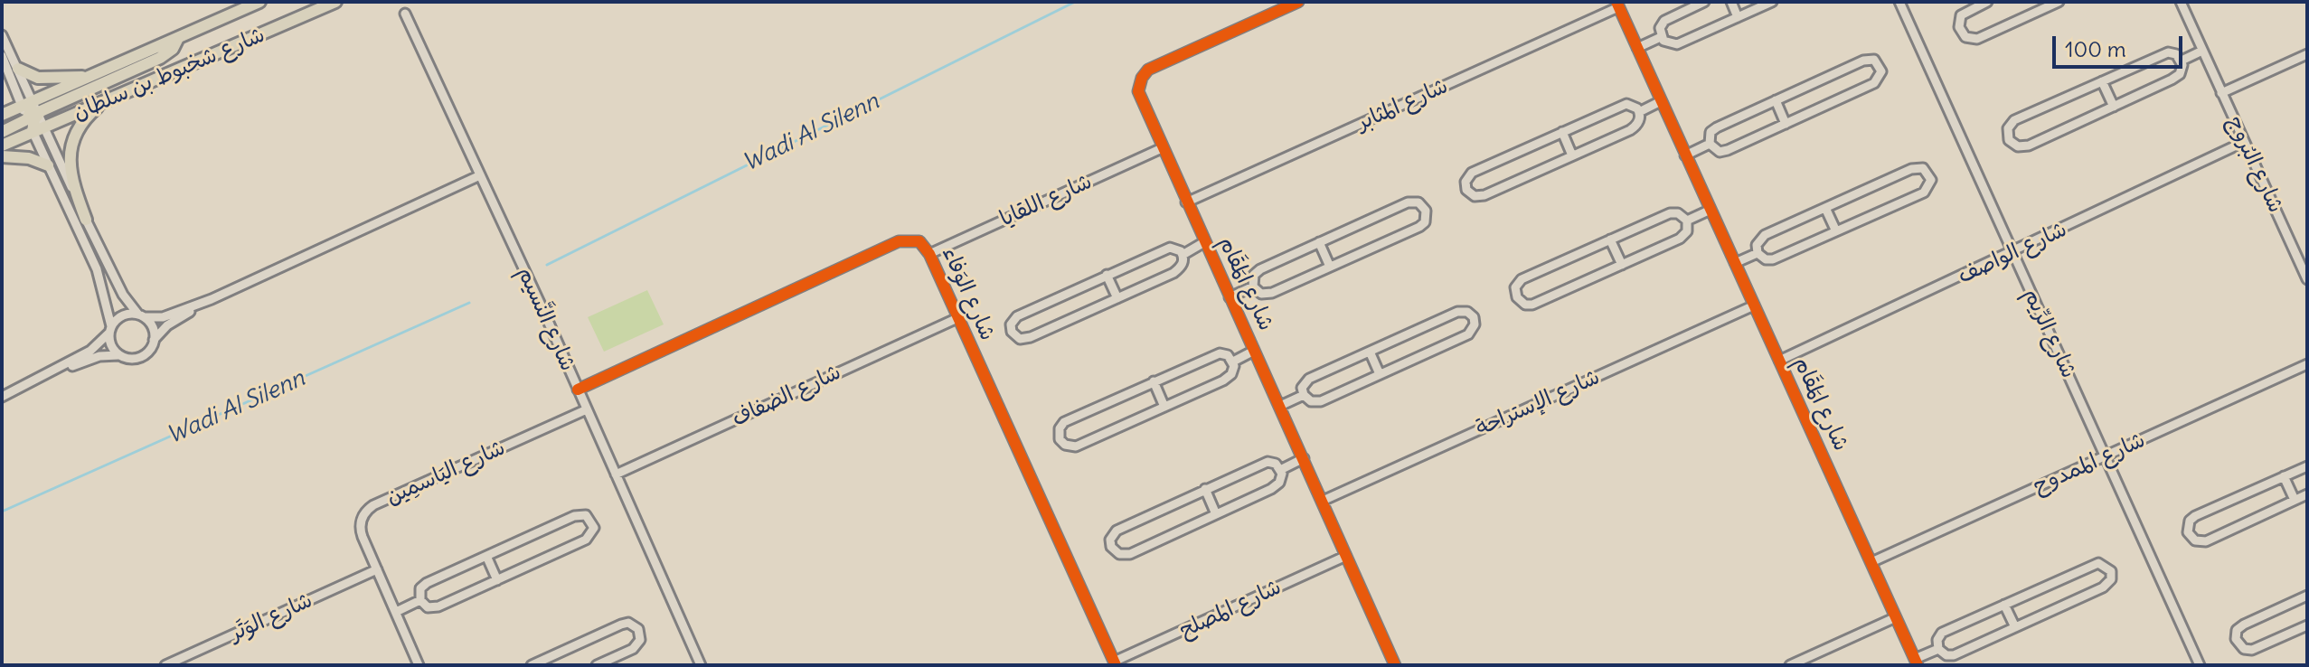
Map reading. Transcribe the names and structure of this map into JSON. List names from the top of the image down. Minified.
{"streets":{"main road":["شارع شخبوط بن سلطان"],"street":["شارع المثابر","شارع البُروج","شارع اللقايا","شارع الواصف","شارع المَقَام","شارع الوَفاء","شارع النَّسيم","شارع الرِّيم","شارع الضفاف","شارع الإستراحة","شارع الممدوح","شارع اليَاسمِين","شارع المصلح","شارع الوَتَر"]},"crossings":[["شارع المثابر","شارع المَقَام"],["شارع البُروج","شارع الواصف"],["شارع اللقايا","شارع المَقَام"],["شارع اللقايا","شارع الوَفاء"],["شارع الواصف","شارع المَقَام"],["شارع الواصف","شارع الرِّيم"],["شارع المَقَام","شارع الإستراحة"],["شارع المَقَام","شارع الممدوح"],["شارع المَقَام","شارع المصلح"],["شارع الوَفاء","شارع النَّسيم"],["شارع الوَفاء","شارع الضفاف"],["شارع الوَفاء","شارع المصلح"],["شارع النَّسيم","شارع الضفاف"],["شارع النَّسيم","شارع اليَاسمِين"],["شارع الرِّيم","شارع الممدوح"],["شارع اليَاسمِين","شارع الوَتَر"]],"water":["Wadi Al Silenn"],"scale_bar":"100 m"}
